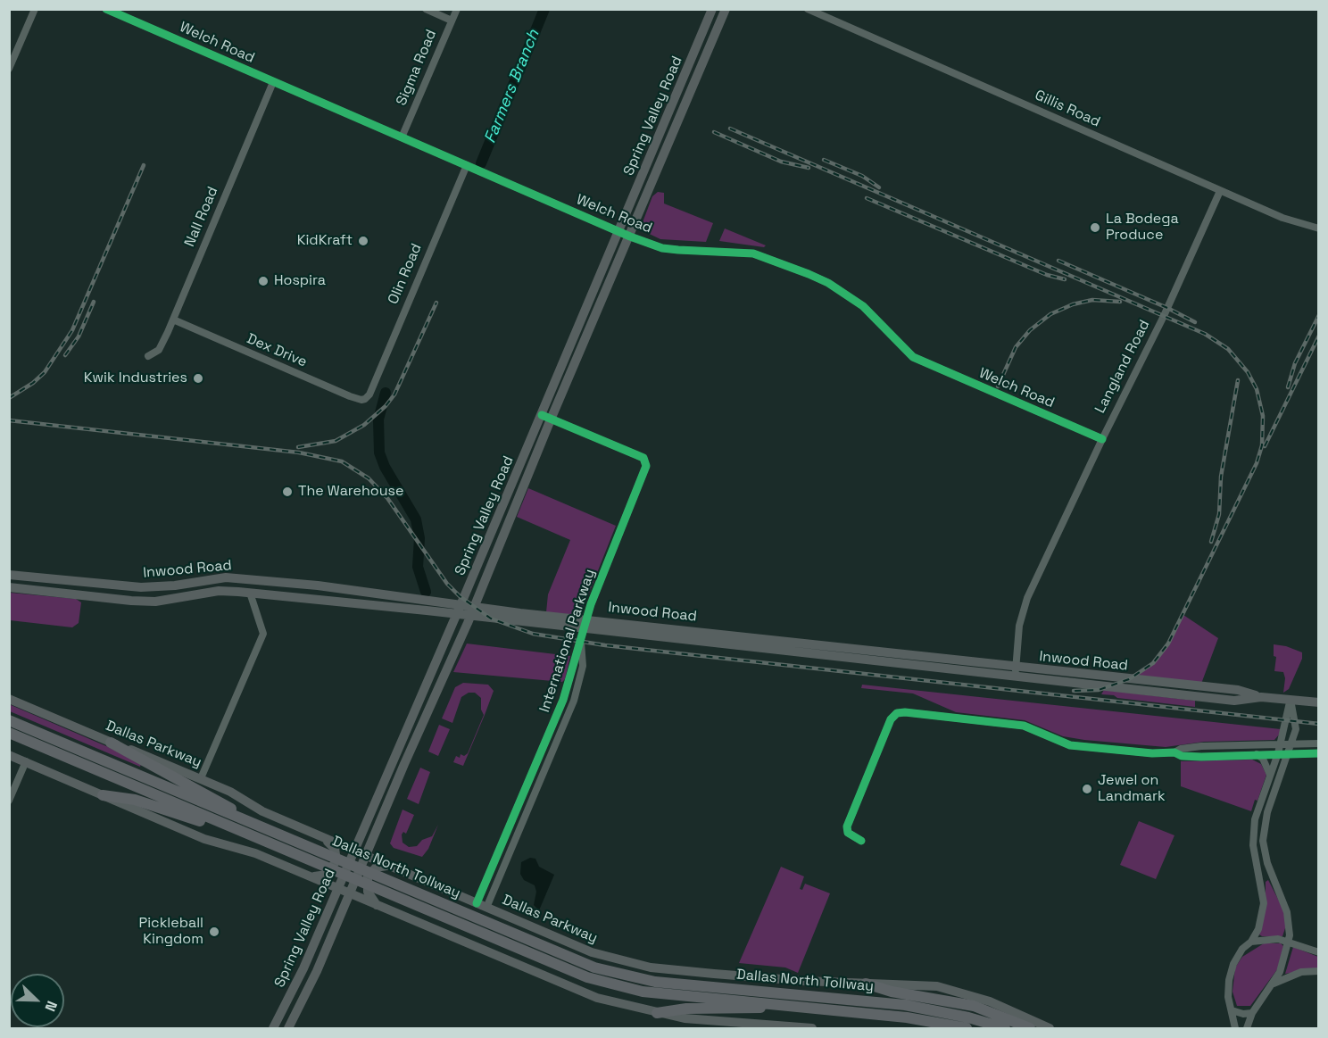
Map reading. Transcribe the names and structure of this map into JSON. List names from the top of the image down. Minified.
{"streets":{"highway":["Dallas North Tollway"],"main road":["Spring Valley Road","Inwood Road","Dallas Parkway"],"street":["Welch Road","Sigma Road","Gillis Road","Nall Road","Olin Road","Dex Drive","Langland Road","International Parkway"]},"crossings":[["Welch Road","Sigma Road"],["Welch Road","Spring Valley Road"],["Welch Road","Nall Road"],["Welch Road","Olin Road"],["Welch Road","Langland Road"],["Gillis Road","Langland Road"],["Spring Valley Road","Inwood Road"],["Spring Valley Road","International Parkway"],["Spring Valley Road","Dallas Parkway"],["Nall Road","Dex Drive"],["Olin Road","Dex Drive"],["Langland Road","Inwood Road"],["Inwood Road","International Parkway"],["International Parkway","Dallas Parkway"]],"water":["Farmers Branch"],"places":["La Bodega Produce","KidKraft","Hospira","Kwik Industries","The Warehouse","Jewel on Landmark","Pickleball Kingdom"],"north":"bottom right"}
